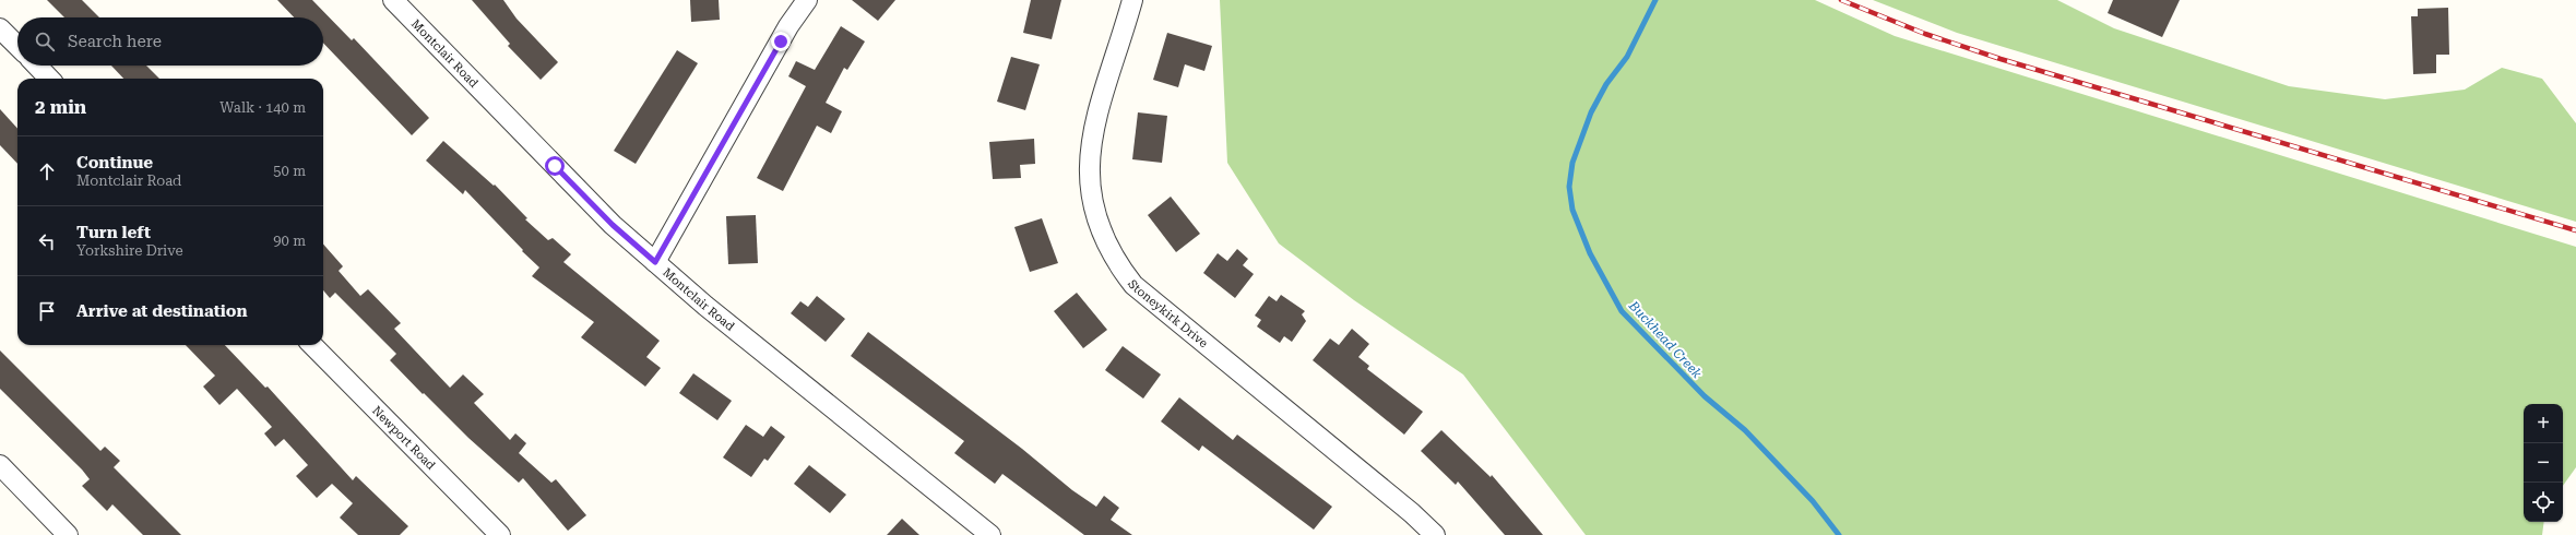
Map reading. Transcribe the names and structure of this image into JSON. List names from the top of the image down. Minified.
{"streets":{"street":["Montclair Road","Stoneykirk Drive","Newport Road"]},"water":["Buckhead Creek"],"page":{"search":"Search here","heading":["2 min","Walk · 140 m"],"list":[["Continue","Montclair Road","50 m"],["Turn left","Yorkshire Drive","90 m"],"Arrive at destination"],"map_buttons":["+","−"]}}
